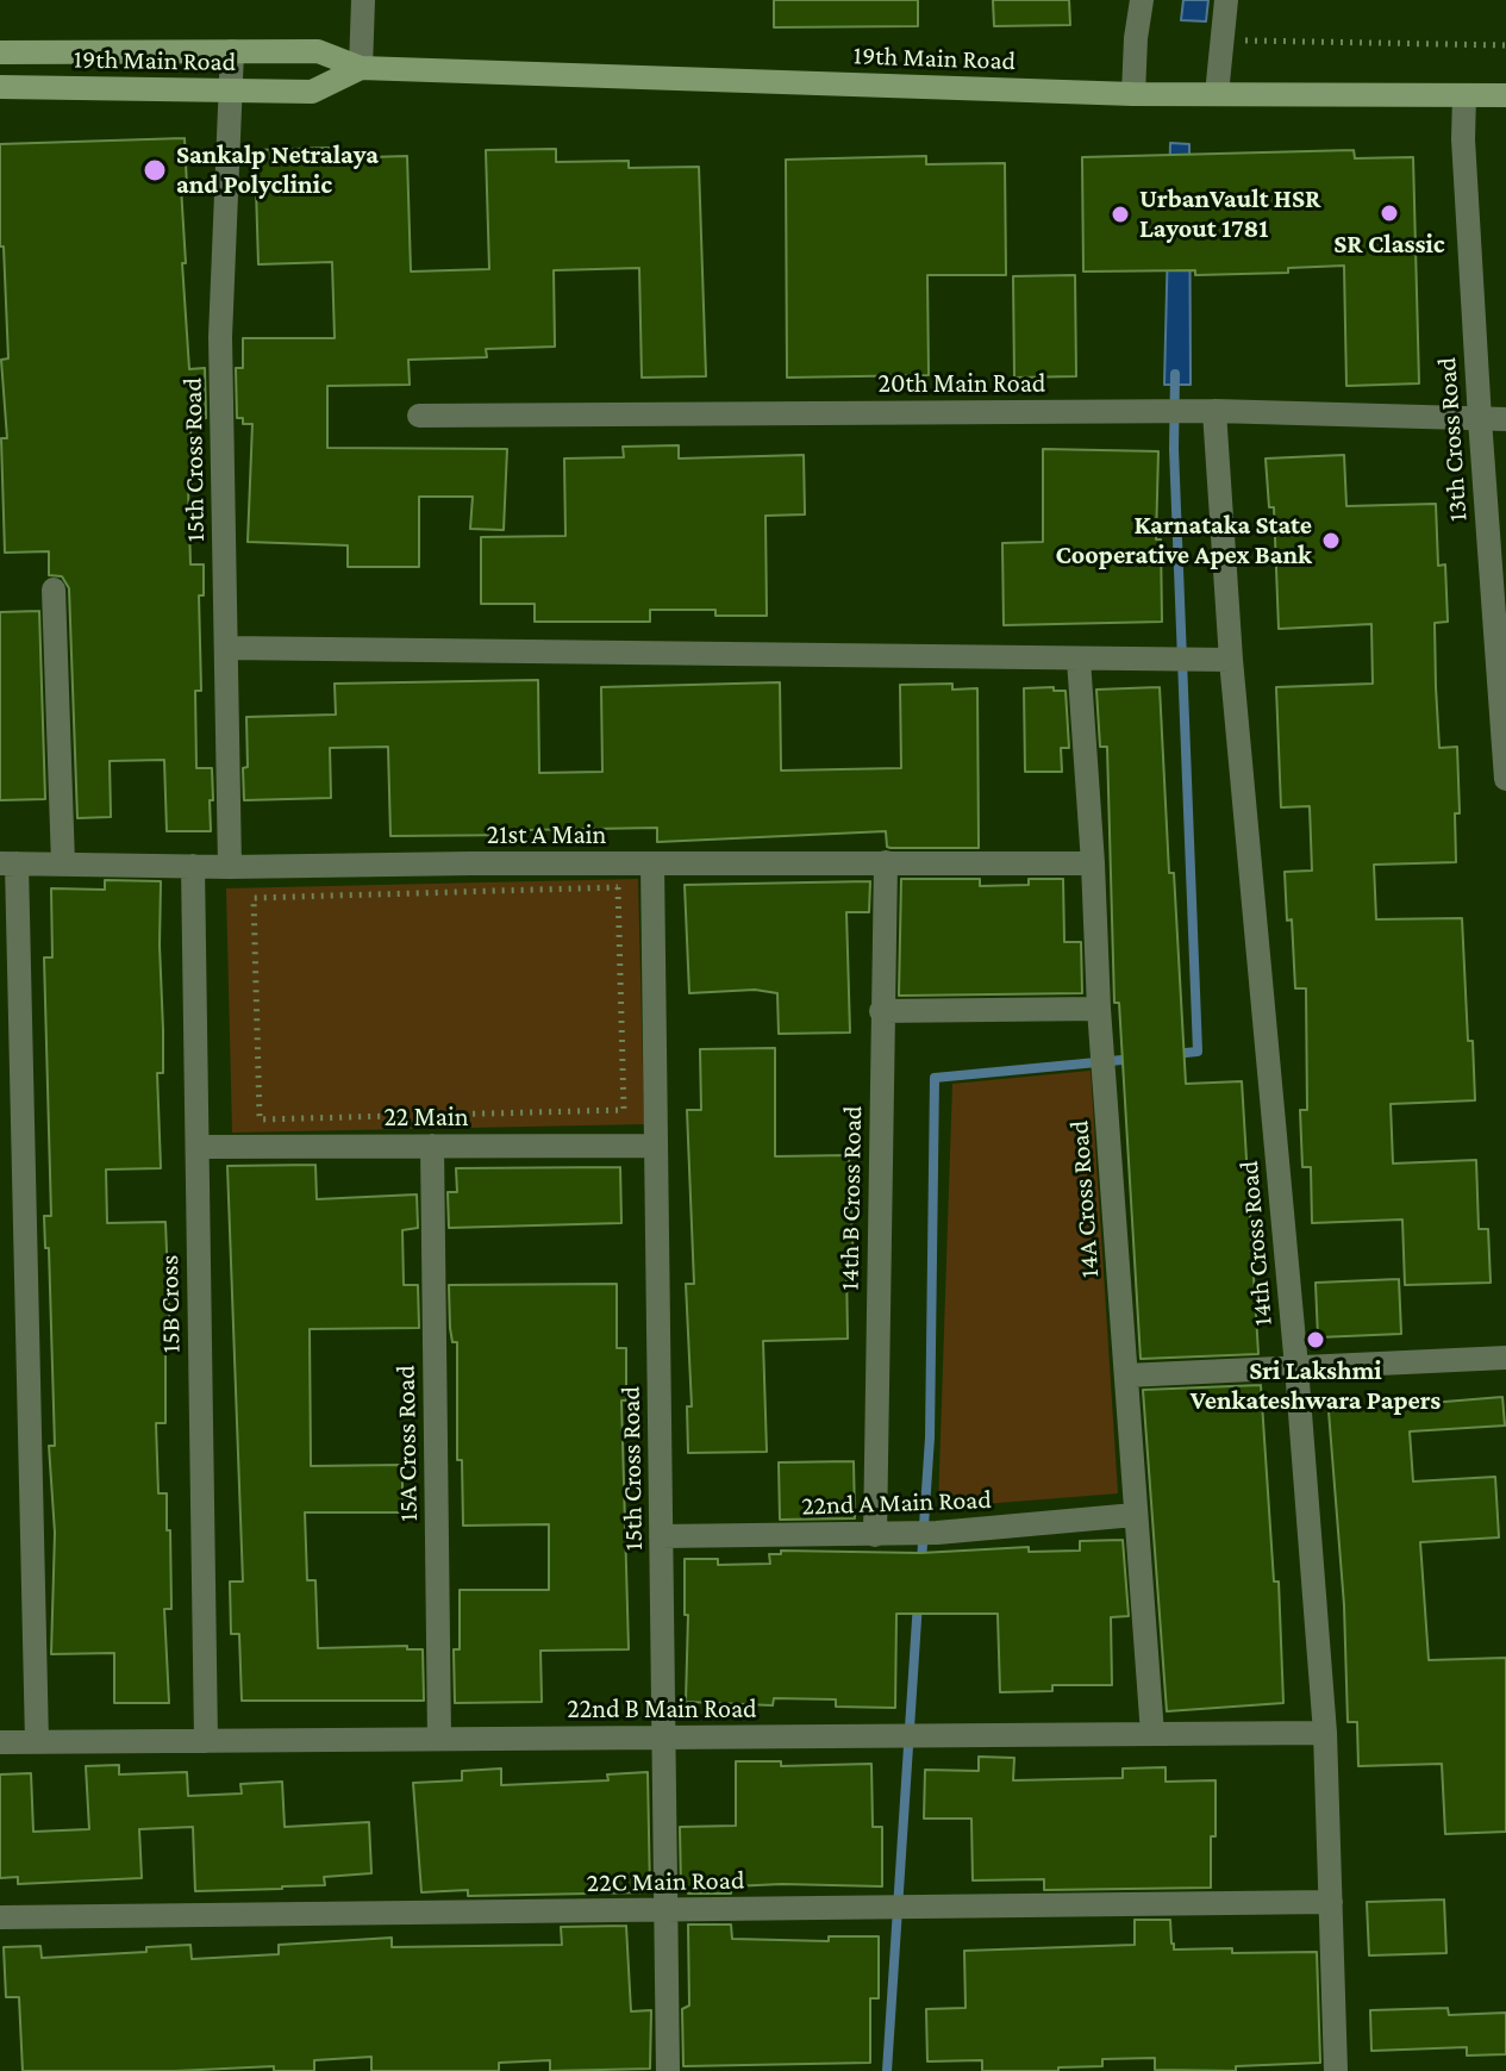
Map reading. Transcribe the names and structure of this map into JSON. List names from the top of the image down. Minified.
{"streets":{"main road":["19th Main Road"],"street":["20th Main Road","13th Cross Road","15th Cross Road","21st A Main","22 Main","14th B Cross Road","14A Cross Road","14th Cross Road","15B Cross","15A Cross Road","22nd A Main Road","22nd B Main Road","22C Main Road"]},"crossings":[["19th Main Road","13th Cross Road"],["19th Main Road","15th Cross Road"],["20th Main Road","13th Cross Road"],["20th Main Road","14th Cross Road"],["15th Cross Road","21st A Main"],["15th Cross Road","22 Main"],["15th Cross Road","22nd A Main Road"],["15th Cross Road","22nd B Main Road"],["15th Cross Road","22C Main Road"],["21st A Main","14th B Cross Road"],["21st A Main","14A Cross Road"],["21st A Main","15B Cross"],["22 Main","15B Cross"],["22 Main","15A Cross Road"],["14th B Cross Road","22nd A Main Road"],["14A Cross Road","22nd A Main Road"],["14A Cross Road","22nd B Main Road"],["14th Cross Road","22nd B Main Road"],["14th Cross Road","22C Main Road"],["15B Cross","22nd B Main Road"],["15A Cross Road","22nd B Main Road"]],"places":["Sankalp Netralaya and Polyclinic","SR Classic","UrbanVault HSR Layout 1781","Karnataka State Cooperative Apex Bank","Sri Lakshmi Venkateshwara Papers"]}
